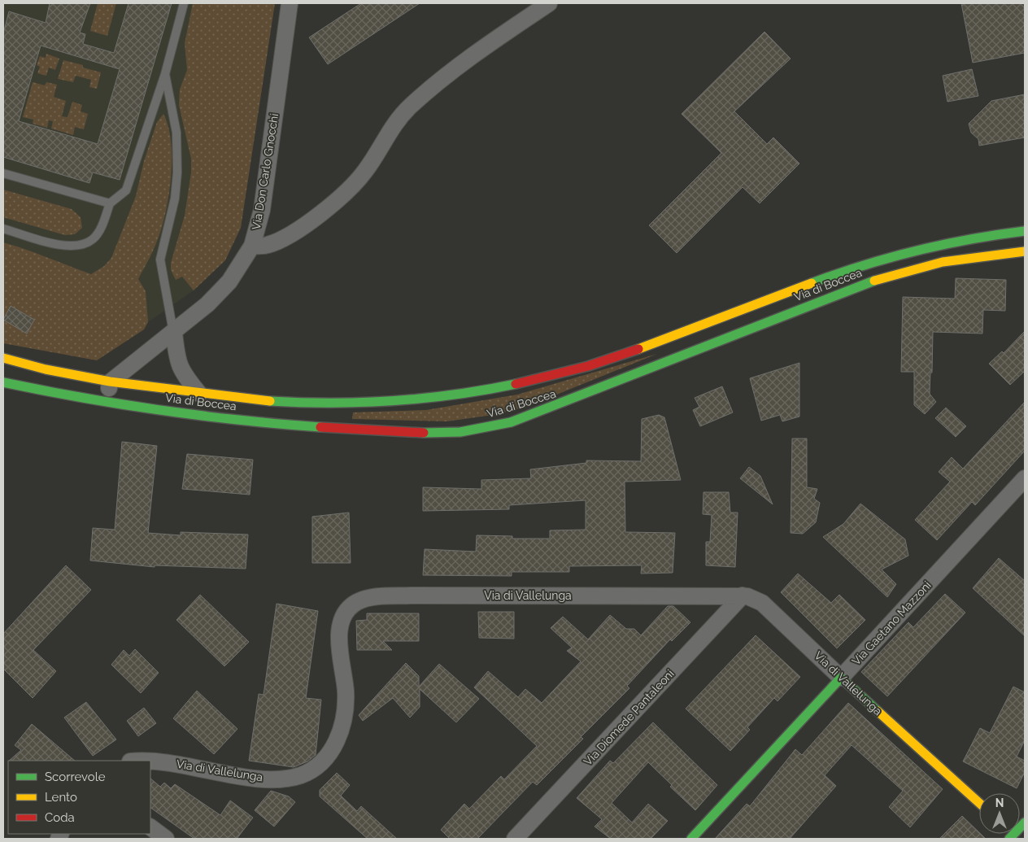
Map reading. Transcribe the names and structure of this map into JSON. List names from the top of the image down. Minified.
{"streets":{"main road":["Via di Boccea","Via di Vallelunga","Via Gaetano Mazzoni"],"street":["Via Don Carlo Gnocchi","Via Diomede Pantaleoni"]},"crossings":[["Via Don Carlo Gnocchi","Via di Boccea"],["Via di Vallelunga","Via Gaetano Mazzoni"],["Via di Vallelunga","Via Diomede Pantaleoni"]],"legend":["Scorrevole","Lento","Coda"],"north":"top"}
